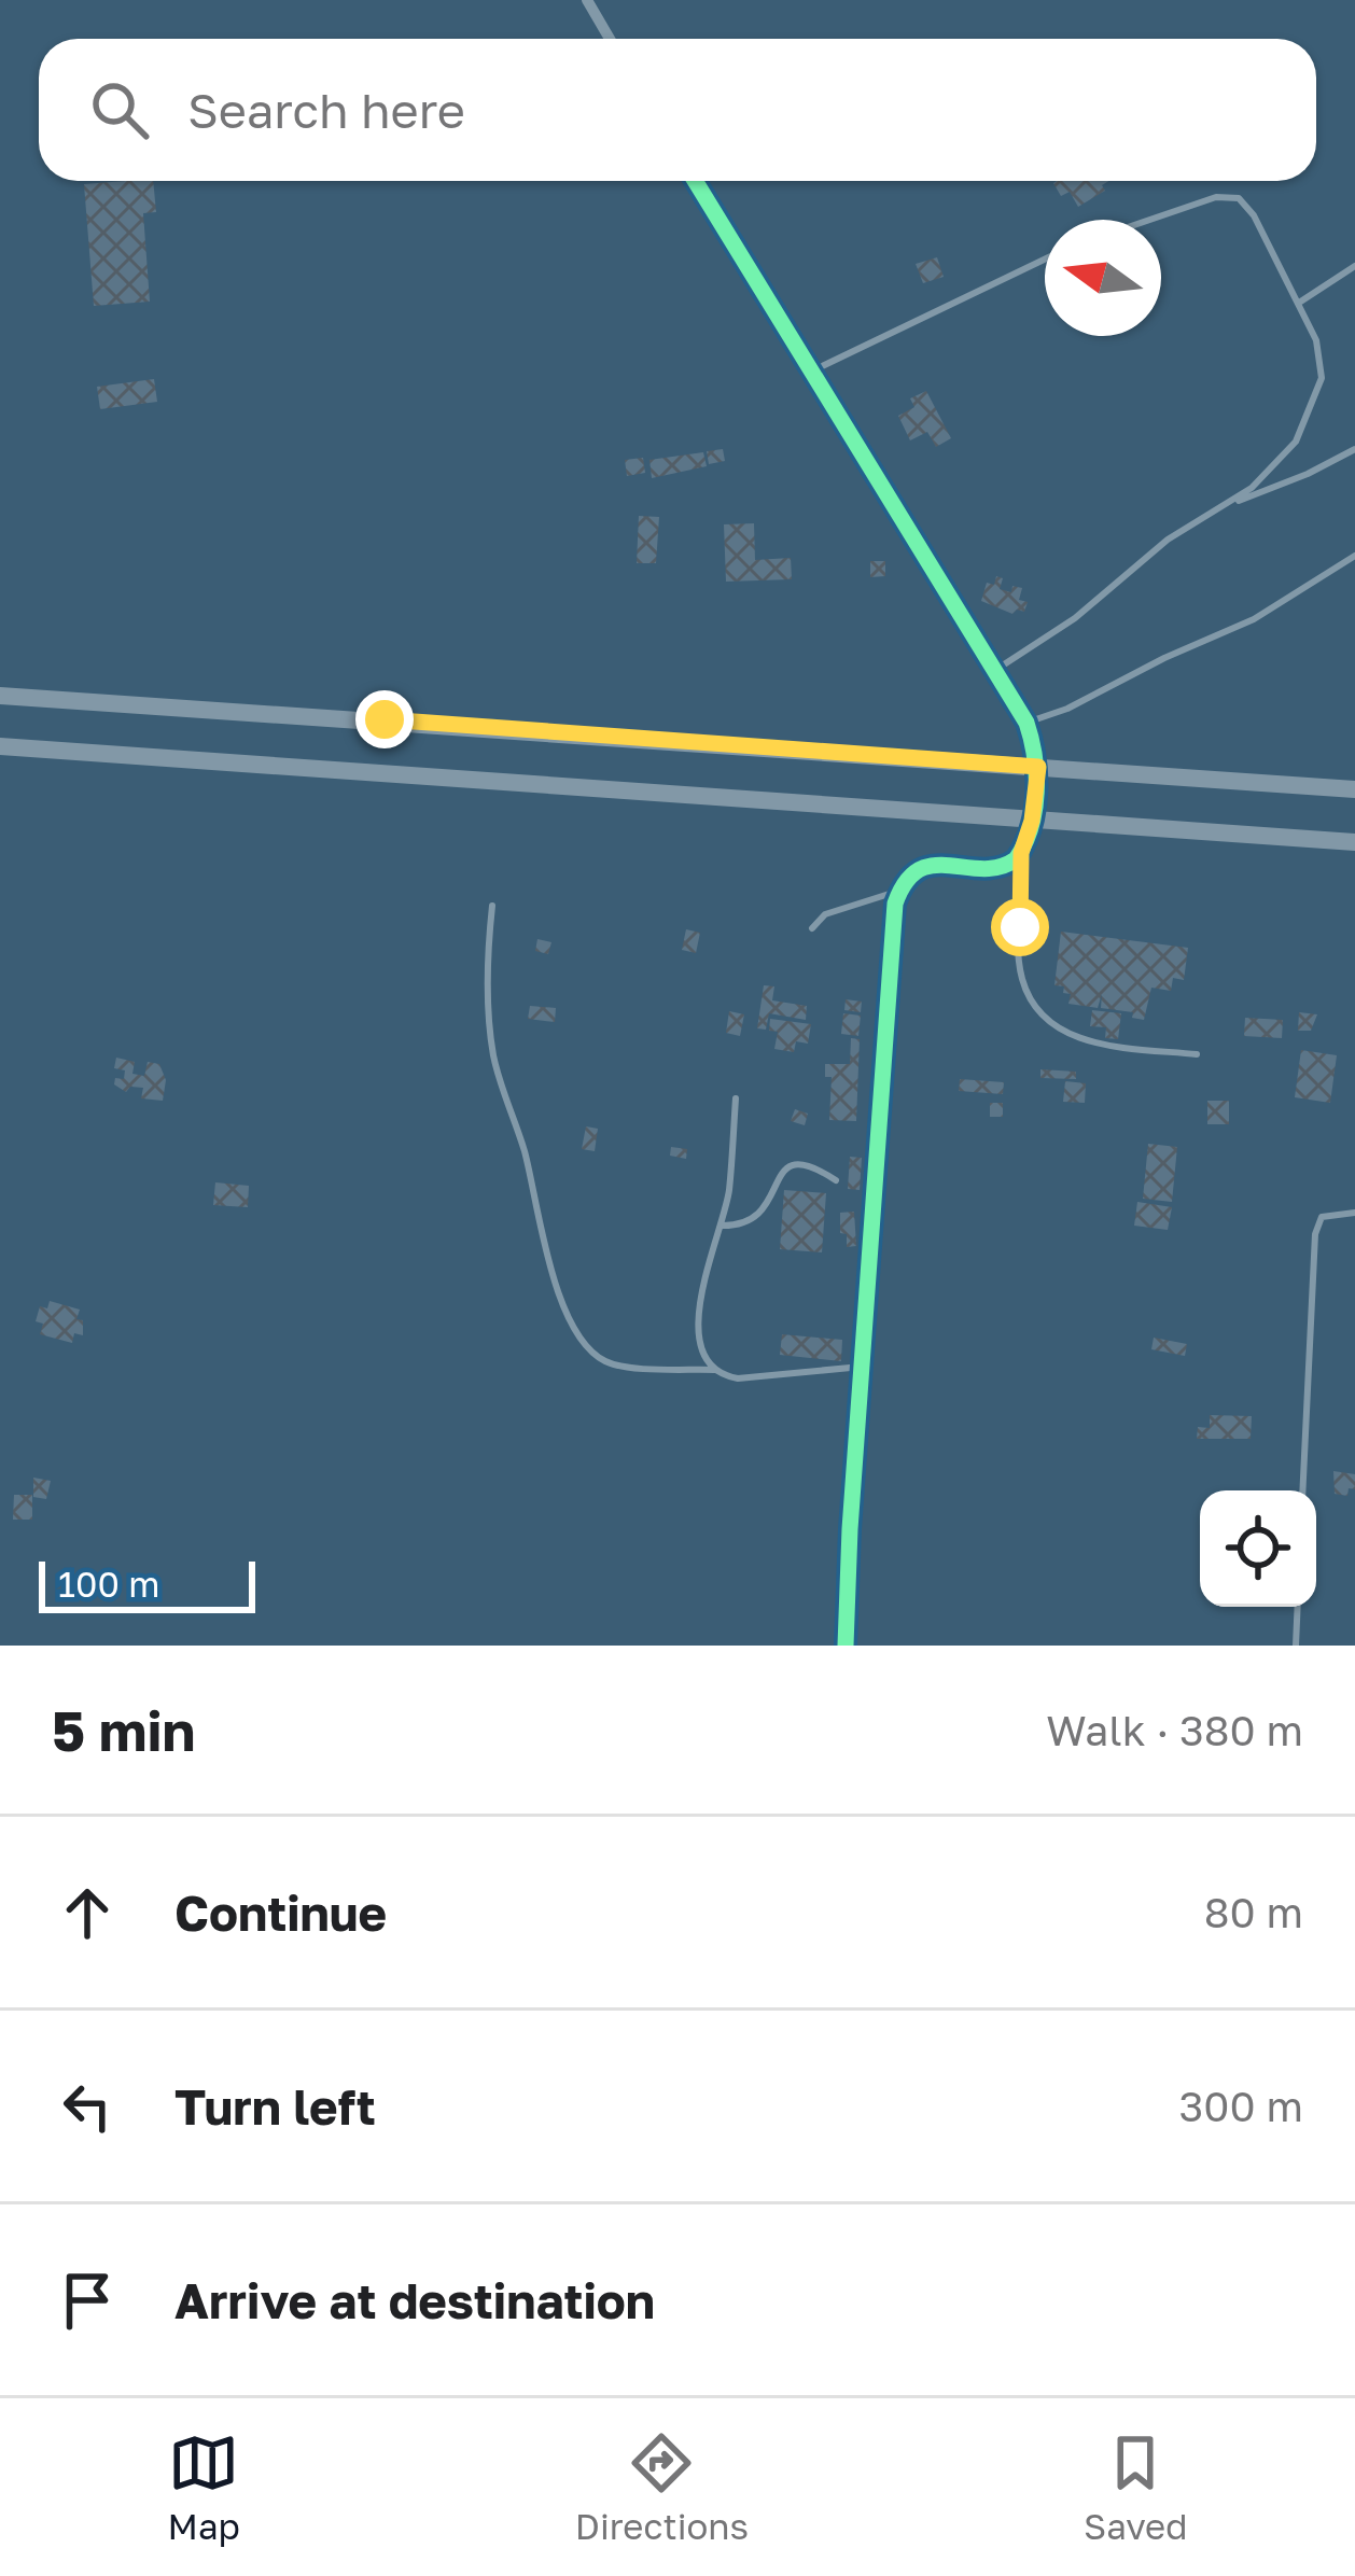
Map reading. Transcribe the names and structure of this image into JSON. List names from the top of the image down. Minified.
{"scale_bar":"100 m","north":"left","page":{"search":"Search here","scale":"100 m","heading":["5 min","Walk · 380 m"],"list":[["Continue","80 m"],["Turn left","300 m"],"Arrive at destination"],"nav":["Map","Directions","Saved"]}}
